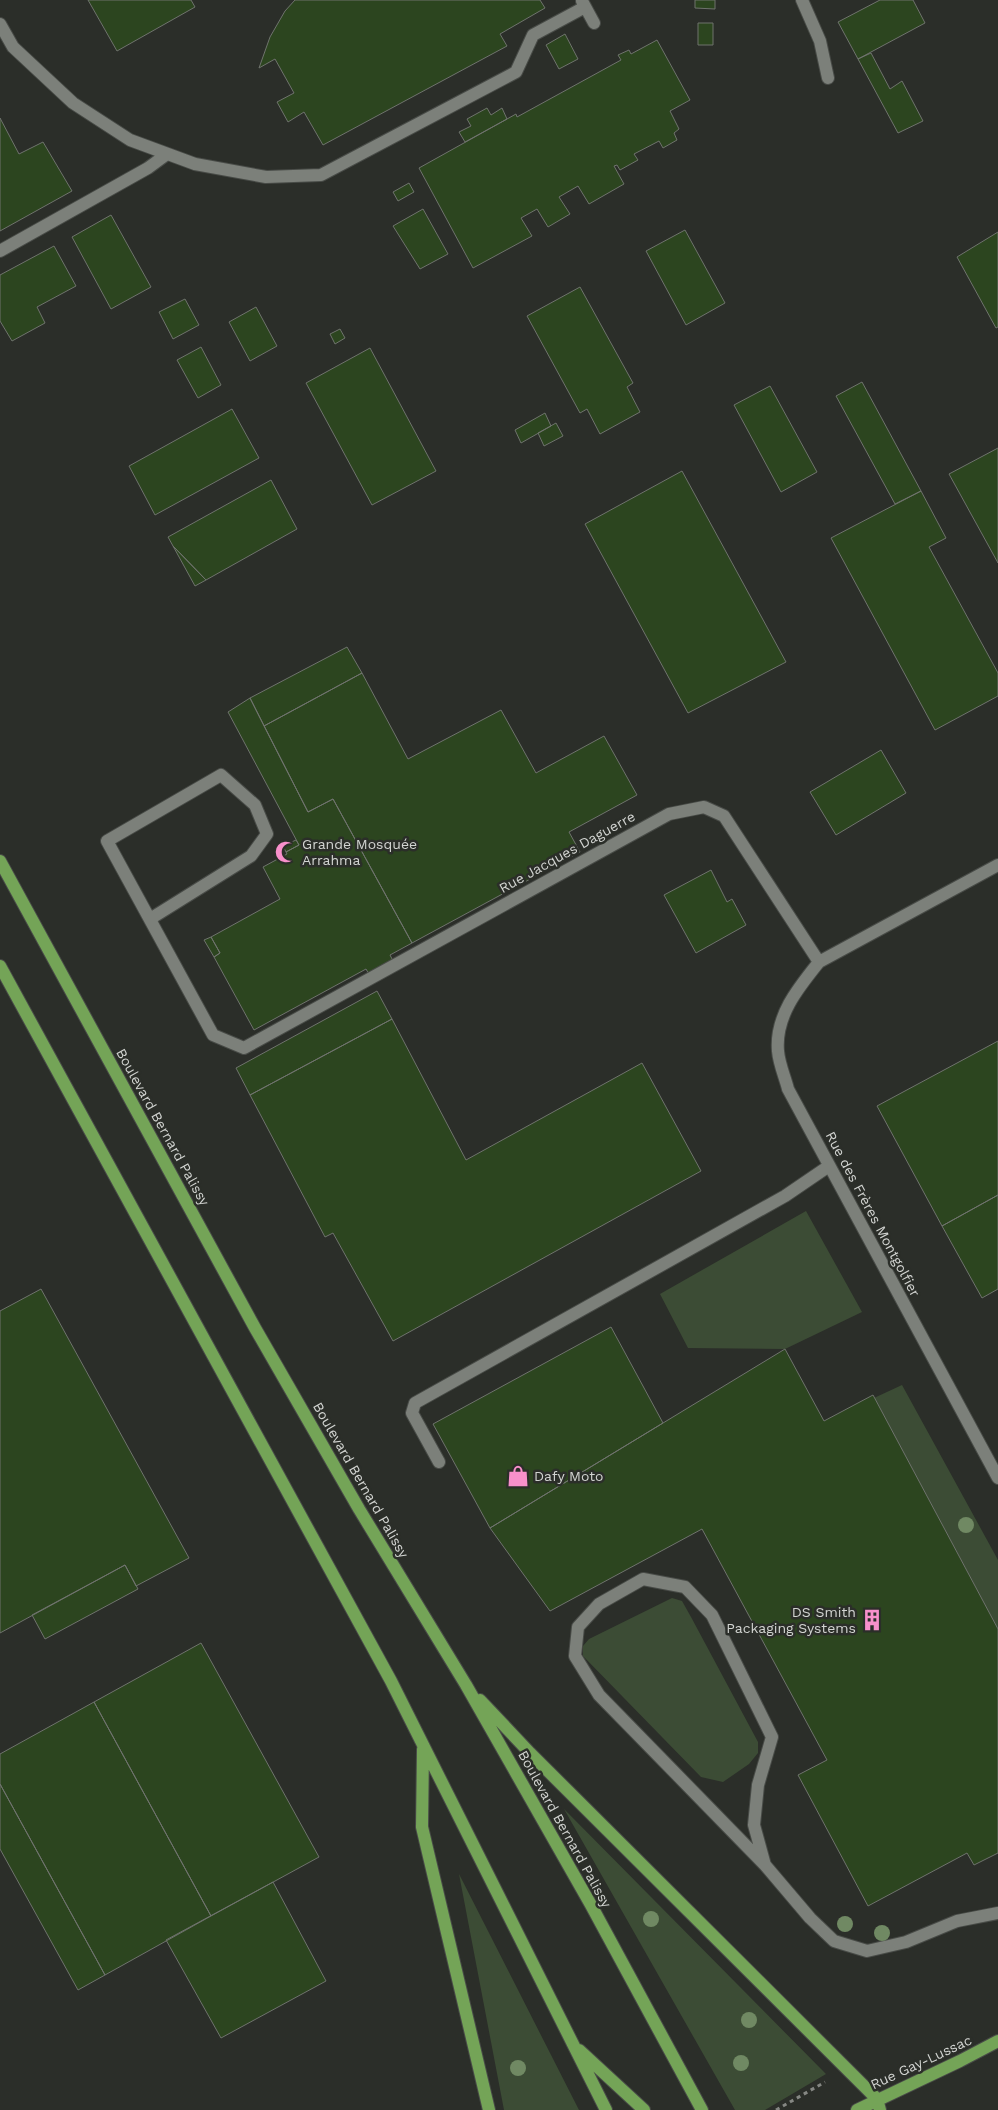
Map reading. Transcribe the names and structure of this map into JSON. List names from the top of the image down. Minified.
{"streets":{"main road":["Boulevard Bernard Palissy","Rue Gay-Lussac"],"street":["Rue Jacques Daguerre","Rue des Frères Montgolfier"]},"crossings":[["Rue Jacques Daguerre","Rue des Frères Montgolfier"]],"places":{"mosque":["Grande Mosquée Arrahma"],"shop":["Dafy Moto"],"building":["DS Smith Packaging Systems"]}}
